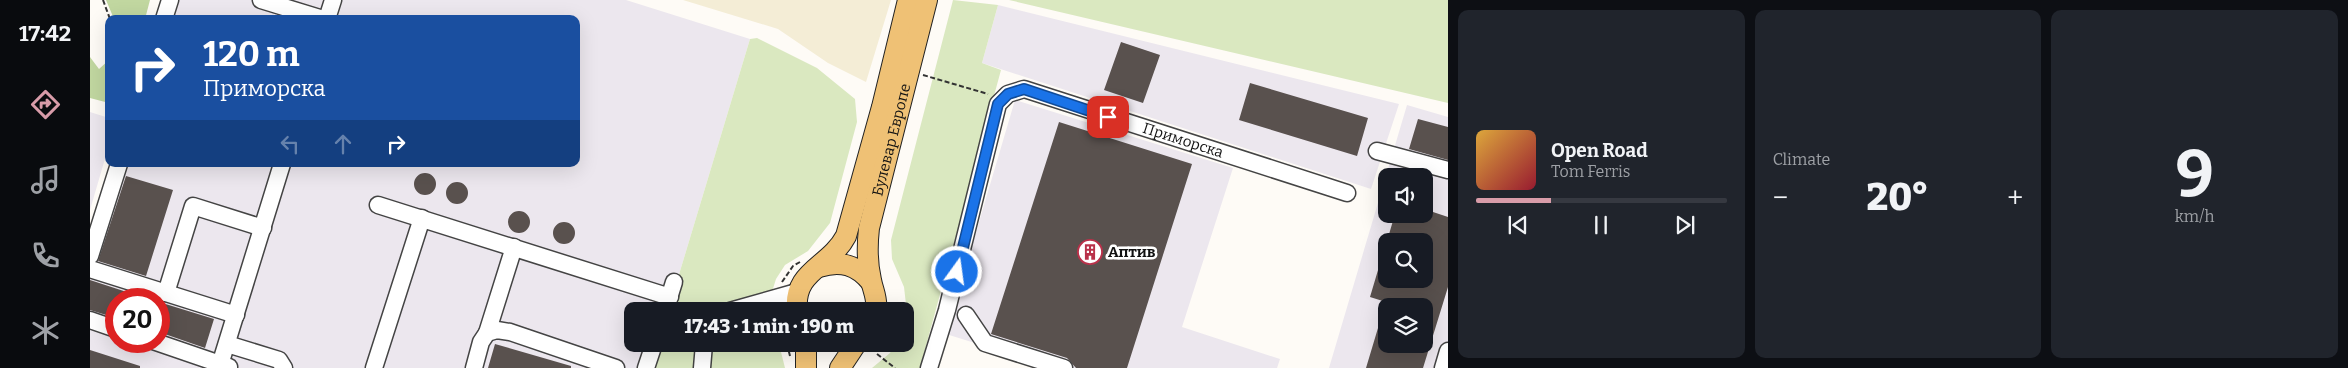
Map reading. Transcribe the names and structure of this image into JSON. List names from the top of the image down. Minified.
{"streets":{"main road":["Булевар Европе"],"street":["Приморска"]},"places":{"building":["Аптив"]},"page":{"tabs":"17:42","tile":["Climate",["9","km/h"]],"turn":["120 m","Приморска"],"song":["Open Road","Tom Ferris"],"heat":["−","20°","+"],"limit":"20","trip":"17:43 · 1 min · 190 m"}}
